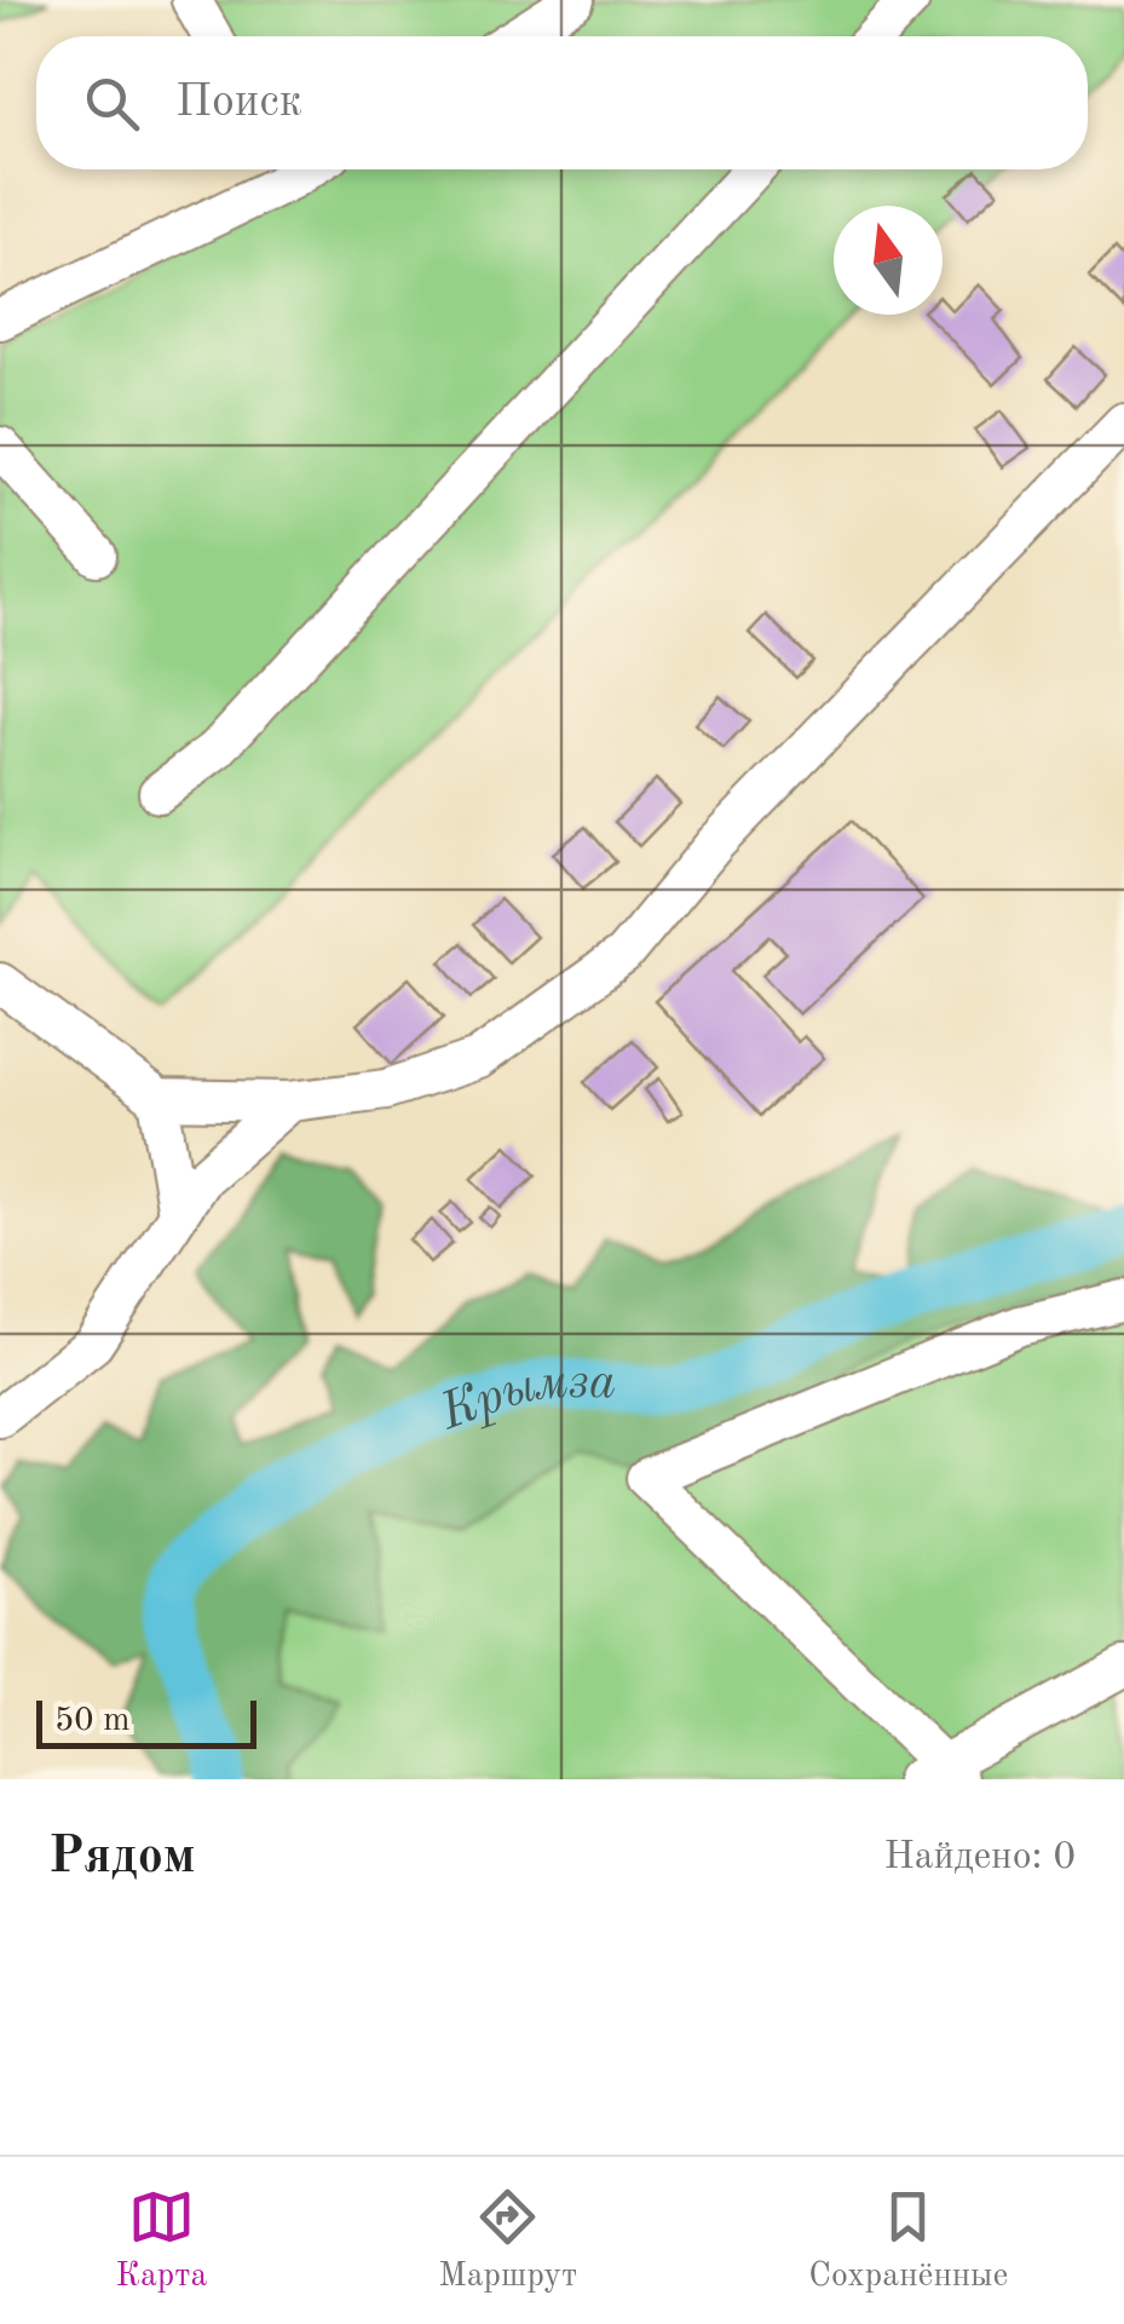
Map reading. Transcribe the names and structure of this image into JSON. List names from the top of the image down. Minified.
{"water":["Крымза"],"scale_bar":"50 m","north":"top","page":{"search":"Поиск","scale":"50 m","heading":["Рядом","Найдено: 0"],"nav":["Карта","Маршрут","Сохранённые"]}}
